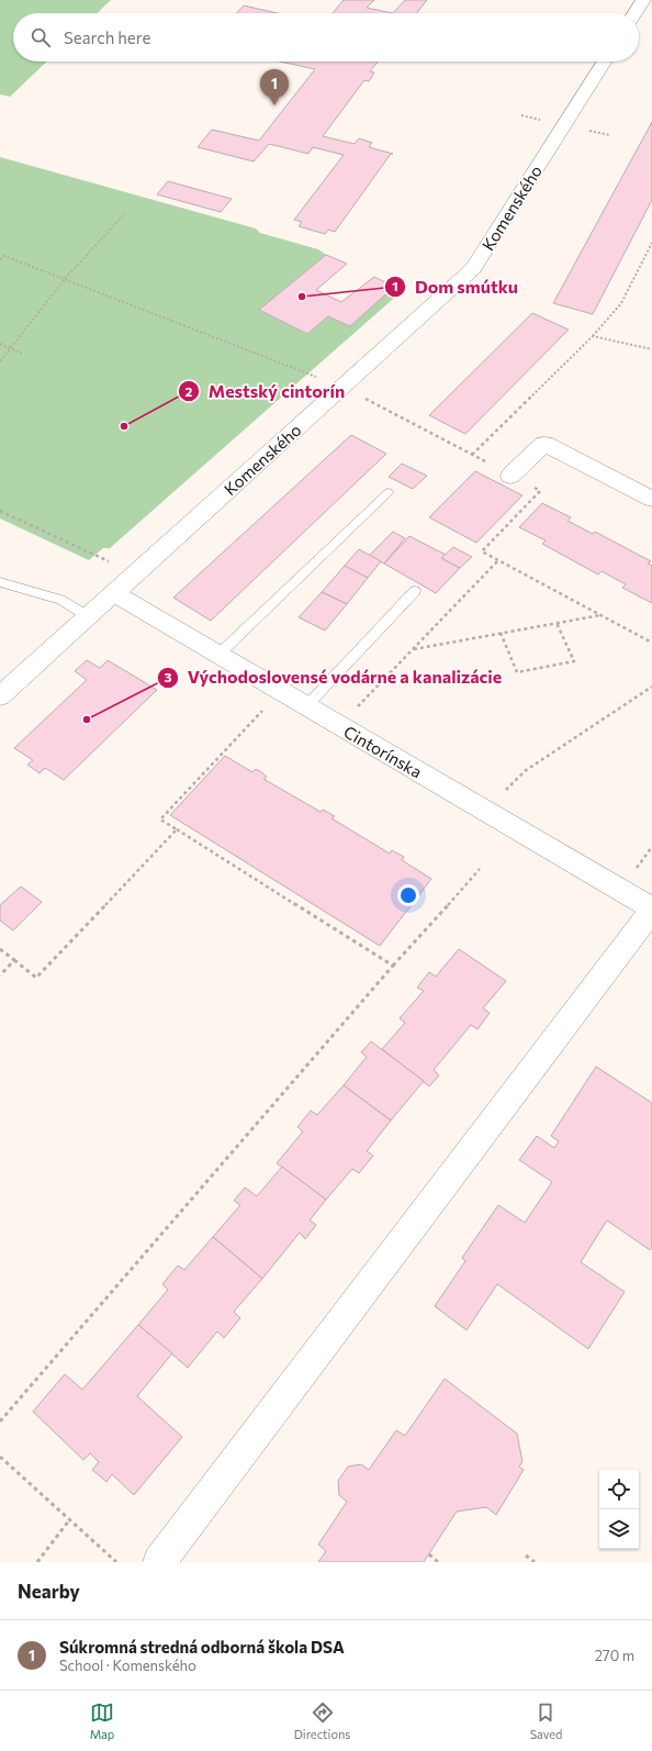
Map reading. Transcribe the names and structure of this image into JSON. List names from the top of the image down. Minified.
{"streets":{"street":["Komenského","Cintorínska"]},"crossings":[["Komenského","Cintorínska"]],"places":["Dom smútku","Mestský cintorín","Východoslovensé vodárne a kanalizácie"],"page":{"search":"Search here","pins":"1","heading":"Nearby","list":[{"mark":"1","name":"Súkromná stredná odborná škola DSA","note":"School · Komenského","value":"270 m"}],"nav":["Map","Directions","Saved"]}}
